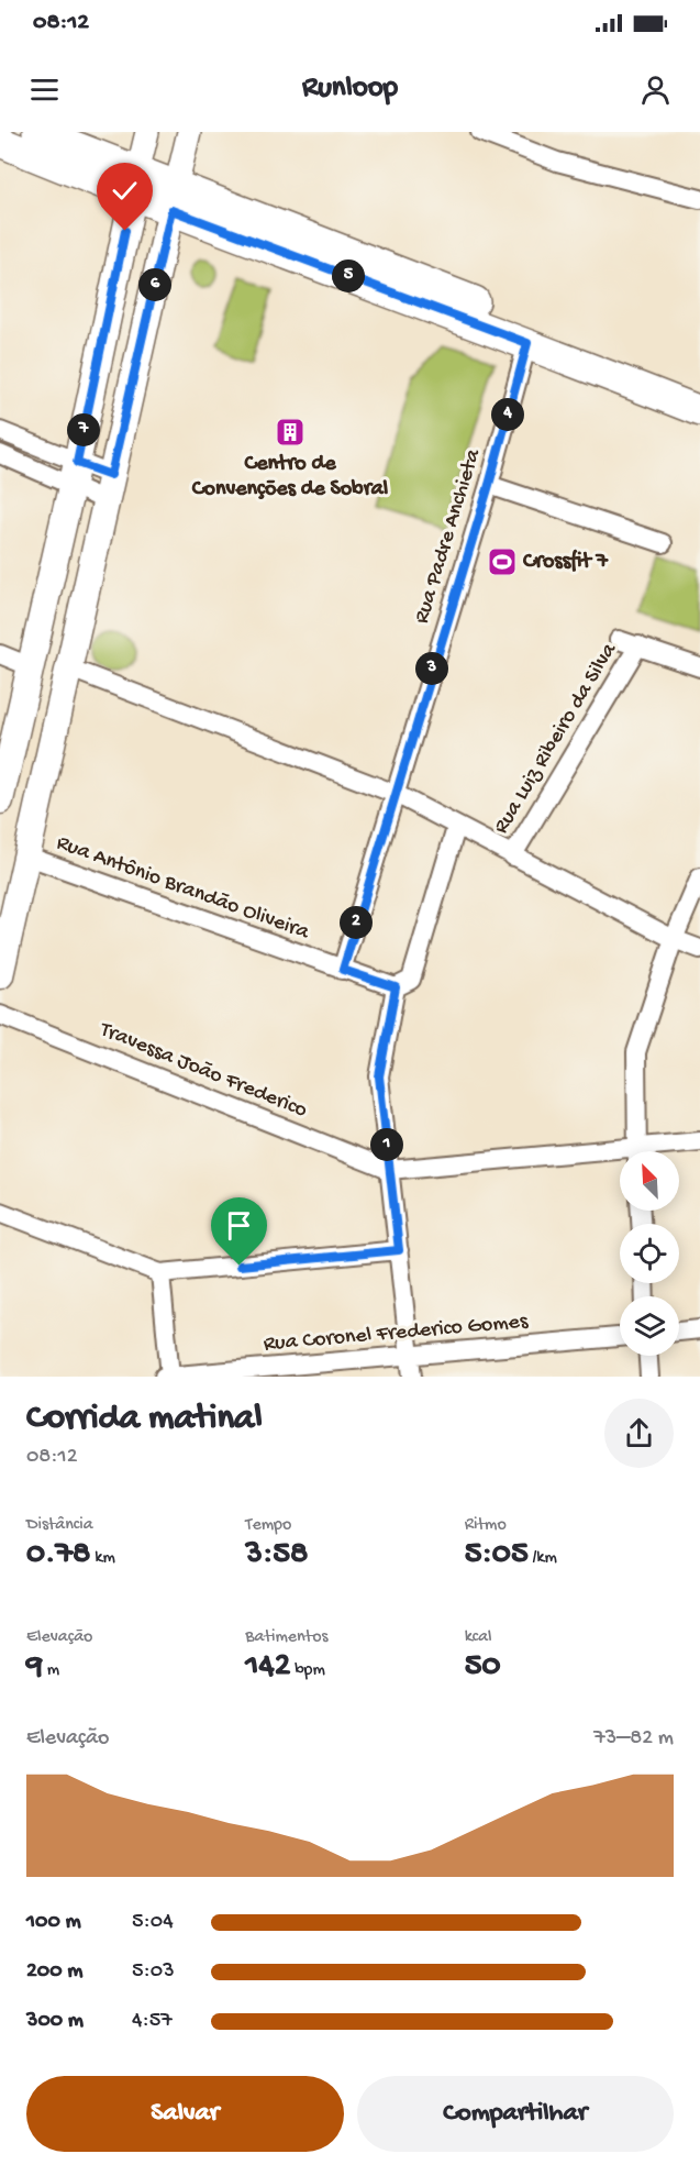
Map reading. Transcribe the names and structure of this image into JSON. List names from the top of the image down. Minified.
{"streets":{"street":["Rua Padre Anchieta","Rua Luiz Ribeiro da Silva","Rua Antônio Brandão Oliveira","Travessa João Frederico","Rua Coronel Frederico Gomes"]},"crossings":[["Rua Padre Anchieta","Rua Antônio Brandão Oliveira"]],"places":{"building":["Centro de Convenções de Sobral"],"sports":["Crossfit 7"]},"north":"top left","page":{"status":"08:12","header":"Runloop","pins":["5","6","4","7","3","2","1"],"heading":["Corrida matinal","08:12"],"stats":[["Distância","0.78 km"],["Tempo","3:58"],["Ritmo","5:05 /km"],["Elevação","9 m"],["Batimentos","142 bpm"],["kcal","50"]],"chart":["Elevação","73–82 m"],"list":[{"name":"100 m","note":"5:04"},{"name":"200 m","note":"5:03"},{"name":"300 m","note":"4:57"}],"buttons":["Salvar","Compartilhar"]}}
